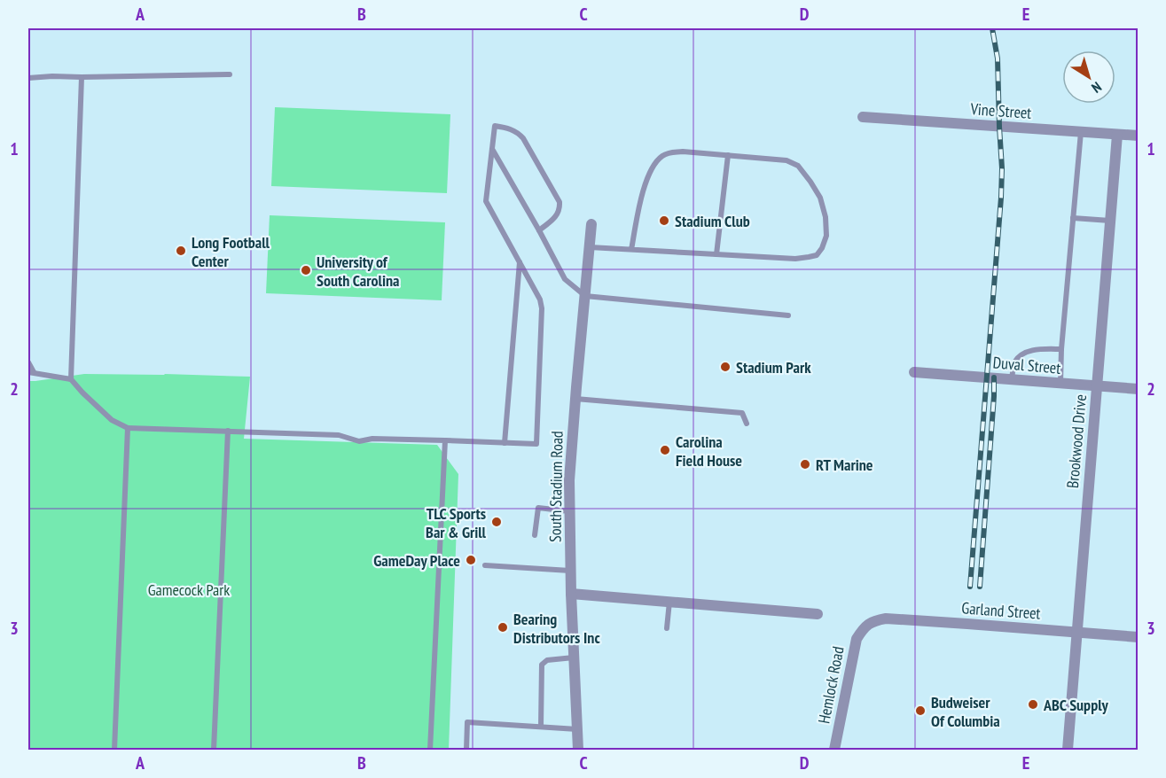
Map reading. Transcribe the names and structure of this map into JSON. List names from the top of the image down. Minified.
{"streets":{"street":["Vine Street","Duval Street","Brookwood Drive","South Stadium Road","Garland Street","Hemlock Road"]},"crossings":[["Vine Street","Brookwood Drive"],["Duval Street","Brookwood Drive"],["Brookwood Drive","Garland Street"],["Garland Street","Hemlock Road"]],"parks":["Gamecock Park"],"places":["Stadium Club","Long Football Center","University of South Carolina","Stadium Park","Carolina Field House","RT Marine","TLC Sports Bar & Grill","GameDay Place","Bearing Distributors Inc","ABC Supply","Budweiser Of Columbia"],"north":"bottom right","grid":{"columns":["A","B","C","D","E"],"rows":["1","2","3"]}}
